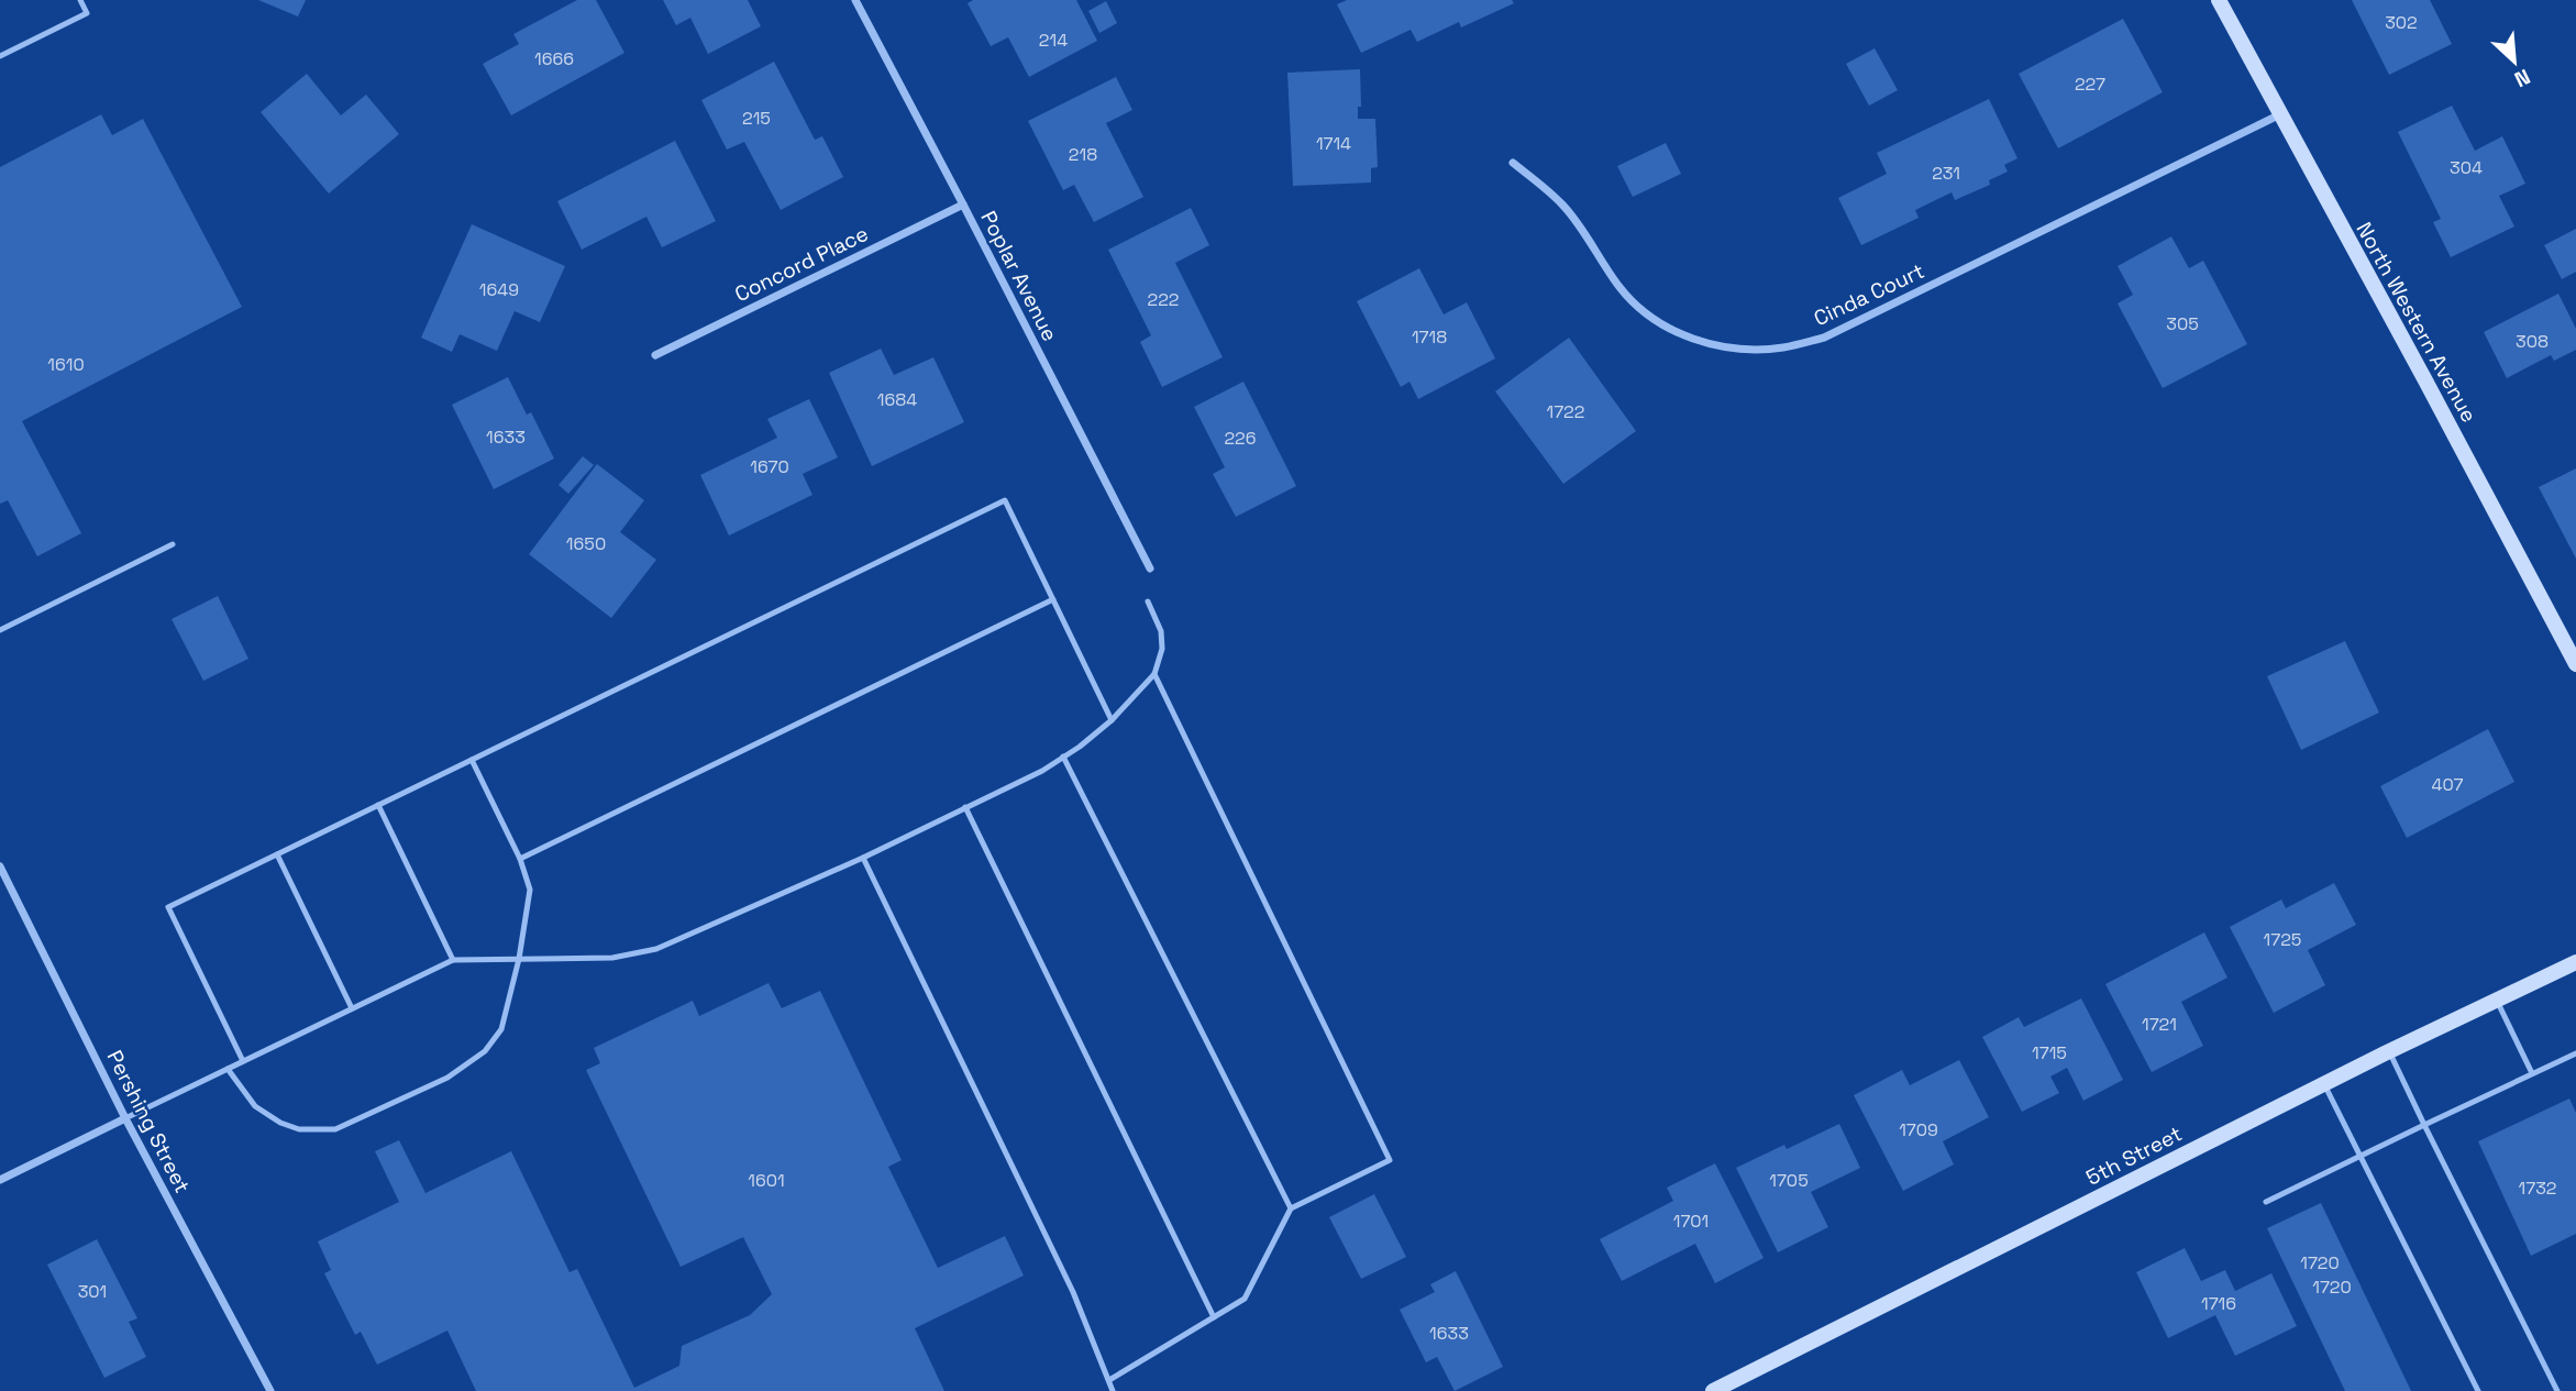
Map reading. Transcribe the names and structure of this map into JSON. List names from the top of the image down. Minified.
{"streets":{"main road":["North Western Avenue","5th Street"],"street":["Concord Place","Poplar Avenue","Cinda Court","Pershing Street"]},"crossings":[["Concord Place","Poplar Avenue"],["Cinda Court","North Western Avenue"]],"house_numbers":["302","214","1666","227","215","1714","218","304","231","1649","222","305","1718","308","1610","1684","1722","1633","226","1670","1650","407","1725","1721","1715","1709","1601","1705","1732","1701","1720","1720","301","1716","1633"],"north":"bottom right"}
